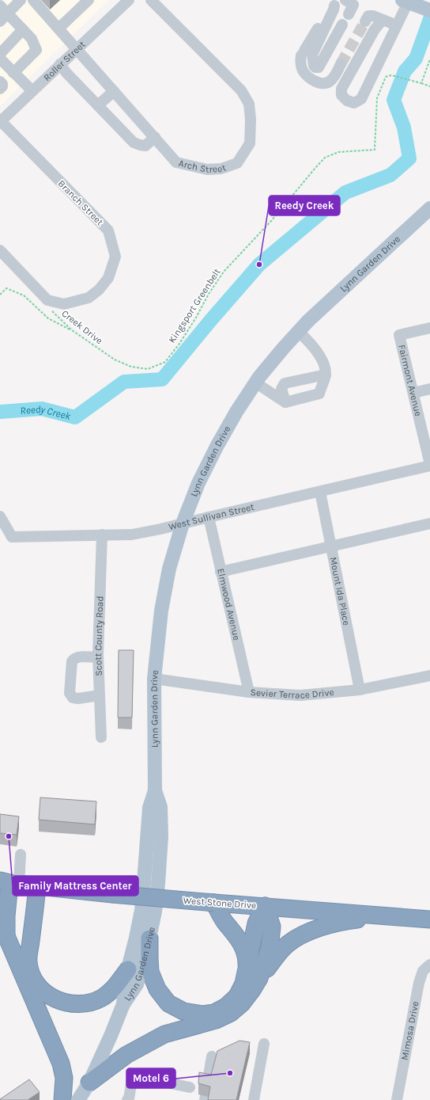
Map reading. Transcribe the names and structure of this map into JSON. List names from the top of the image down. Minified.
{"streets":{"highway":["West Stone Drive"],"main road":["Lynn Garden Drive"],"street":["Roller Street","Arch Street","Branch Street","Fairmont Avenue","West Sullivan Street","Mount Ida Place","Elmwood Avenue","Scott County Road","Sevier Terrace Drive","Mimosa Drive"],"path":["Kingsport Greenbelt","Creek Drive"]},"crossings":[["Roller Street","Arch Street"],["Roller Street","Branch Street"],["Branch Street","Creek Drive"],["Lynn Garden Drive","West Sullivan Street"],["Lynn Garden Drive","Sevier Terrace Drive"],["Kingsport Greenbelt","Creek Drive"],["Fairmont Avenue","West Sullivan Street"],["West Sullivan Street","Mount Ida Place"],["West Sullivan Street","Elmwood Avenue"],["West Sullivan Street","Scott County Road"],["Mount Ida Place","Sevier Terrace Drive"],["Elmwood Avenue","Sevier Terrace Drive"]],"water":["Reedy Creek"],"places":["Reedy Creek","Family Mattress Center","Motel 6"]}
